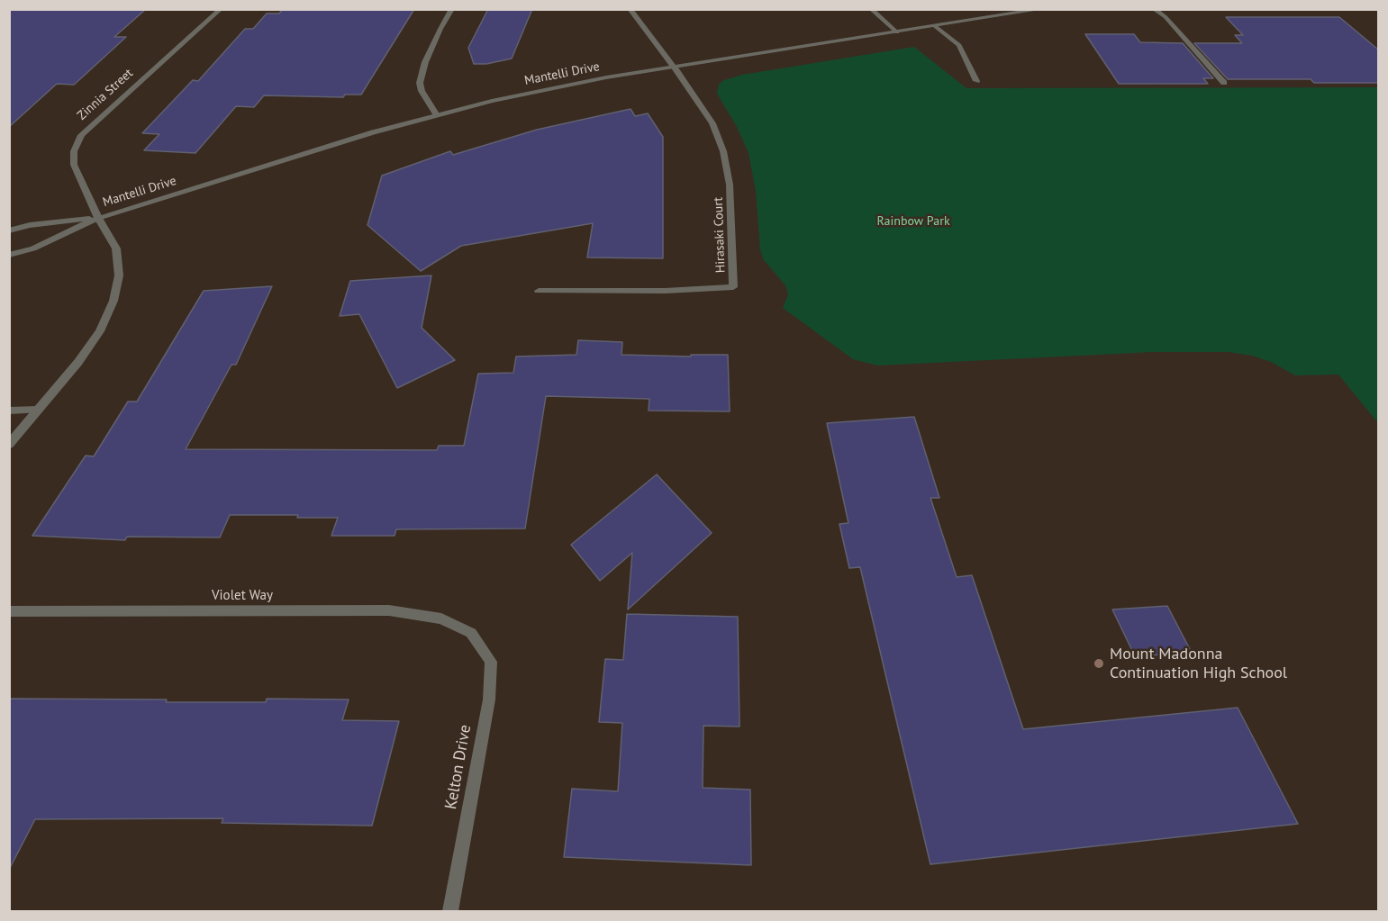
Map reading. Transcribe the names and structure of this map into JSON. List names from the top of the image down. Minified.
{"streets":{"street":["Mantelli Drive","Zinnia Street","Hirasaki Court","Violet Way","Kelton Drive"]},"crossings":[["Mantelli Drive","Zinnia Street"],["Mantelli Drive","Hirasaki Court"],["Violet Way","Kelton Drive"]],"parks":["Rainbow Park"],"places":["Mount Madonna Continuation High School"]}
